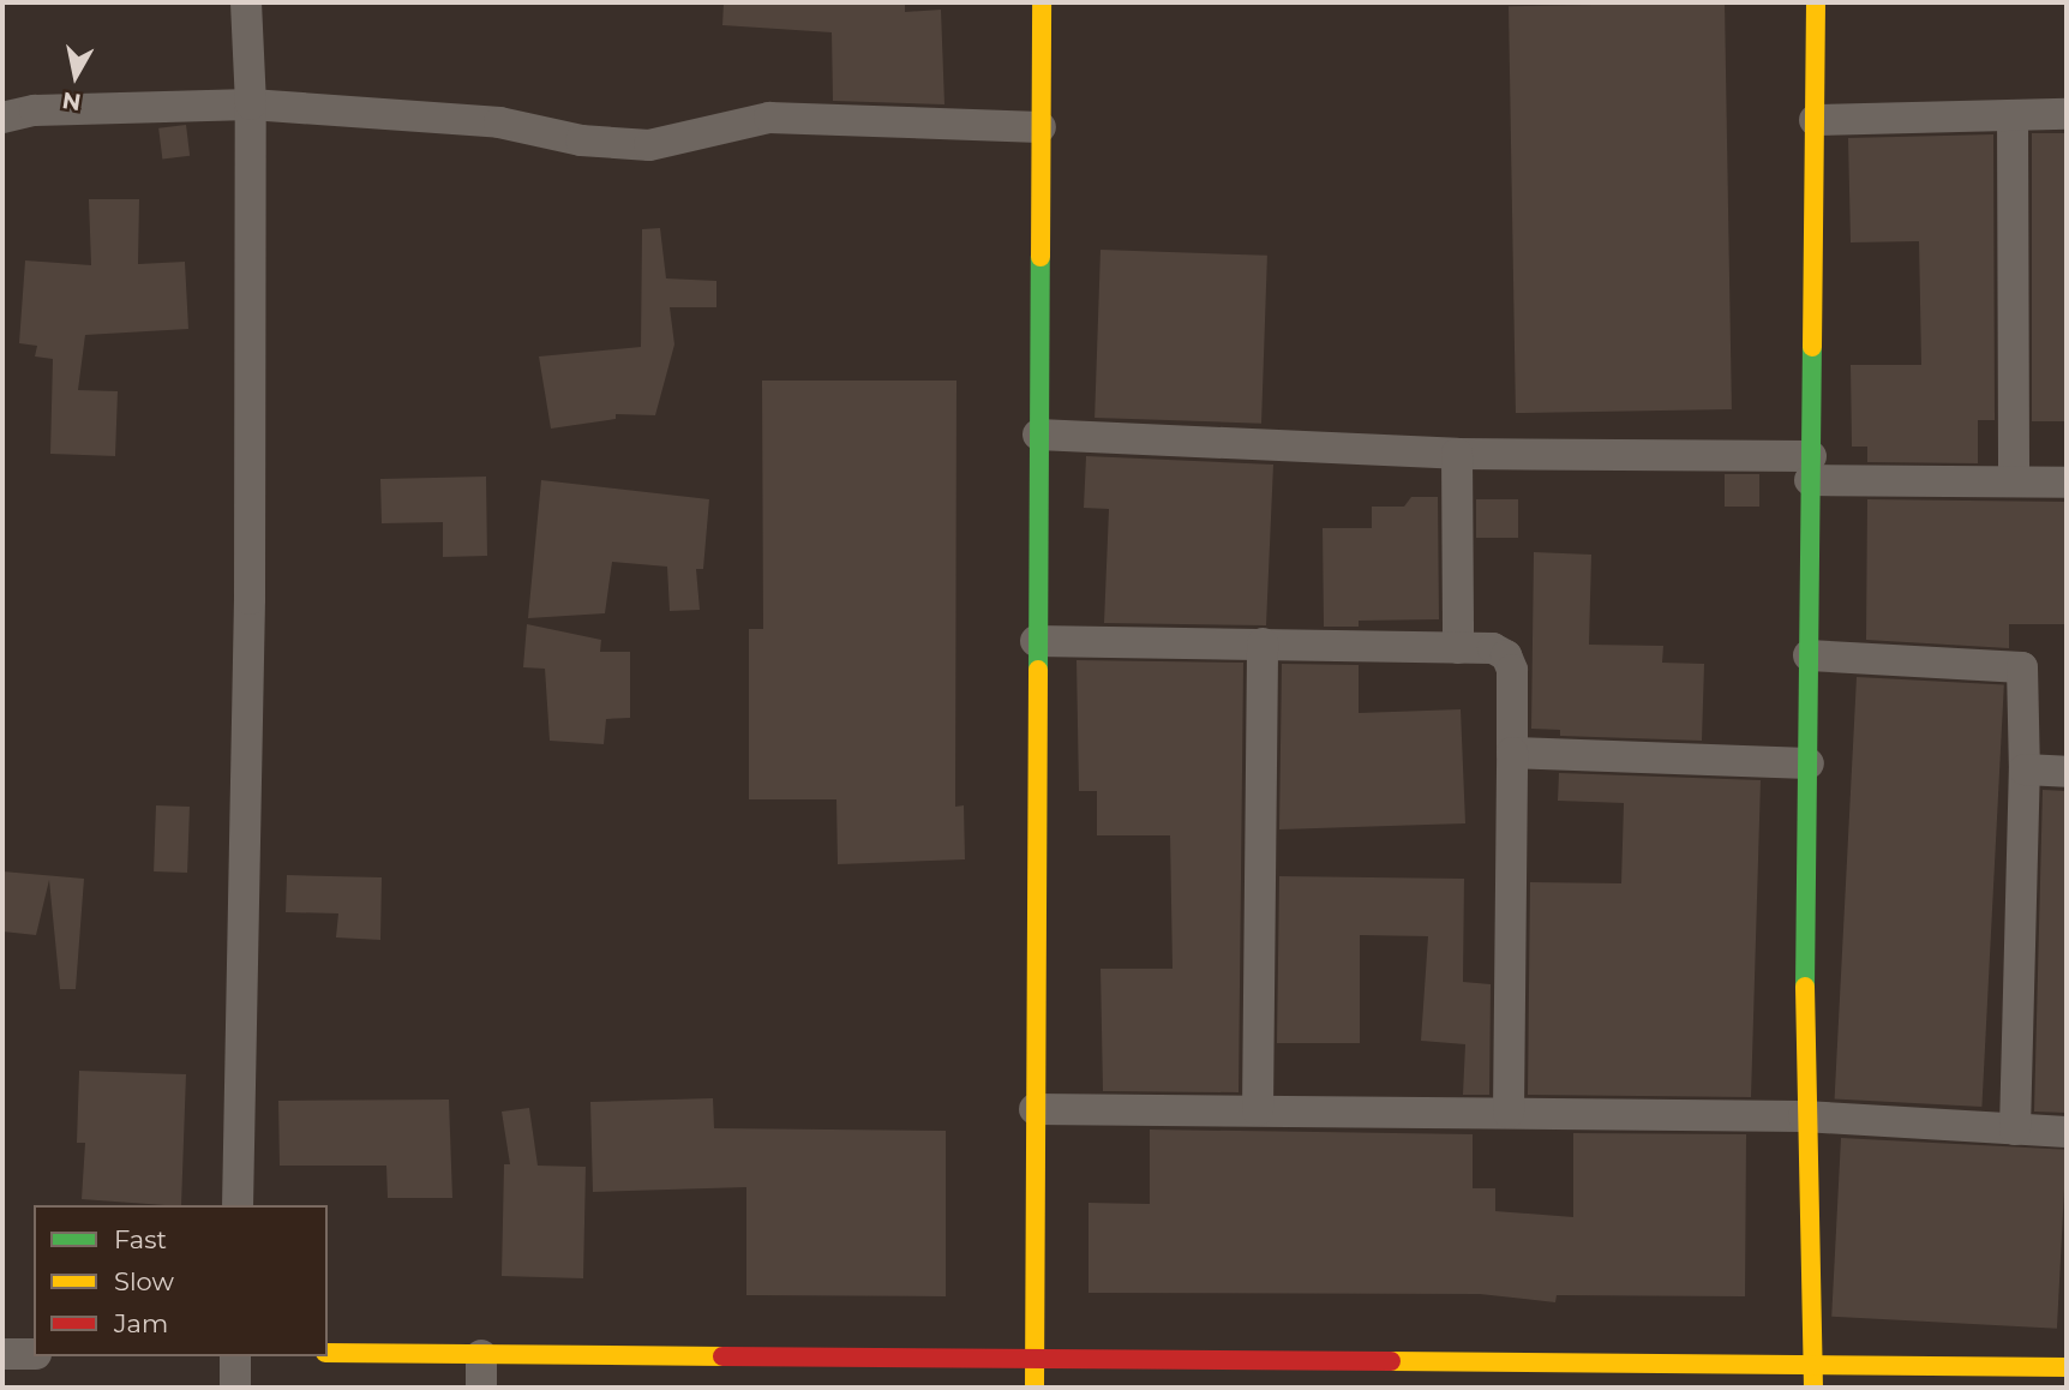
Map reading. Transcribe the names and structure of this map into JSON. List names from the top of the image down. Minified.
{"legend":["Fast","Slow","Jam"],"north":"bottom"}
